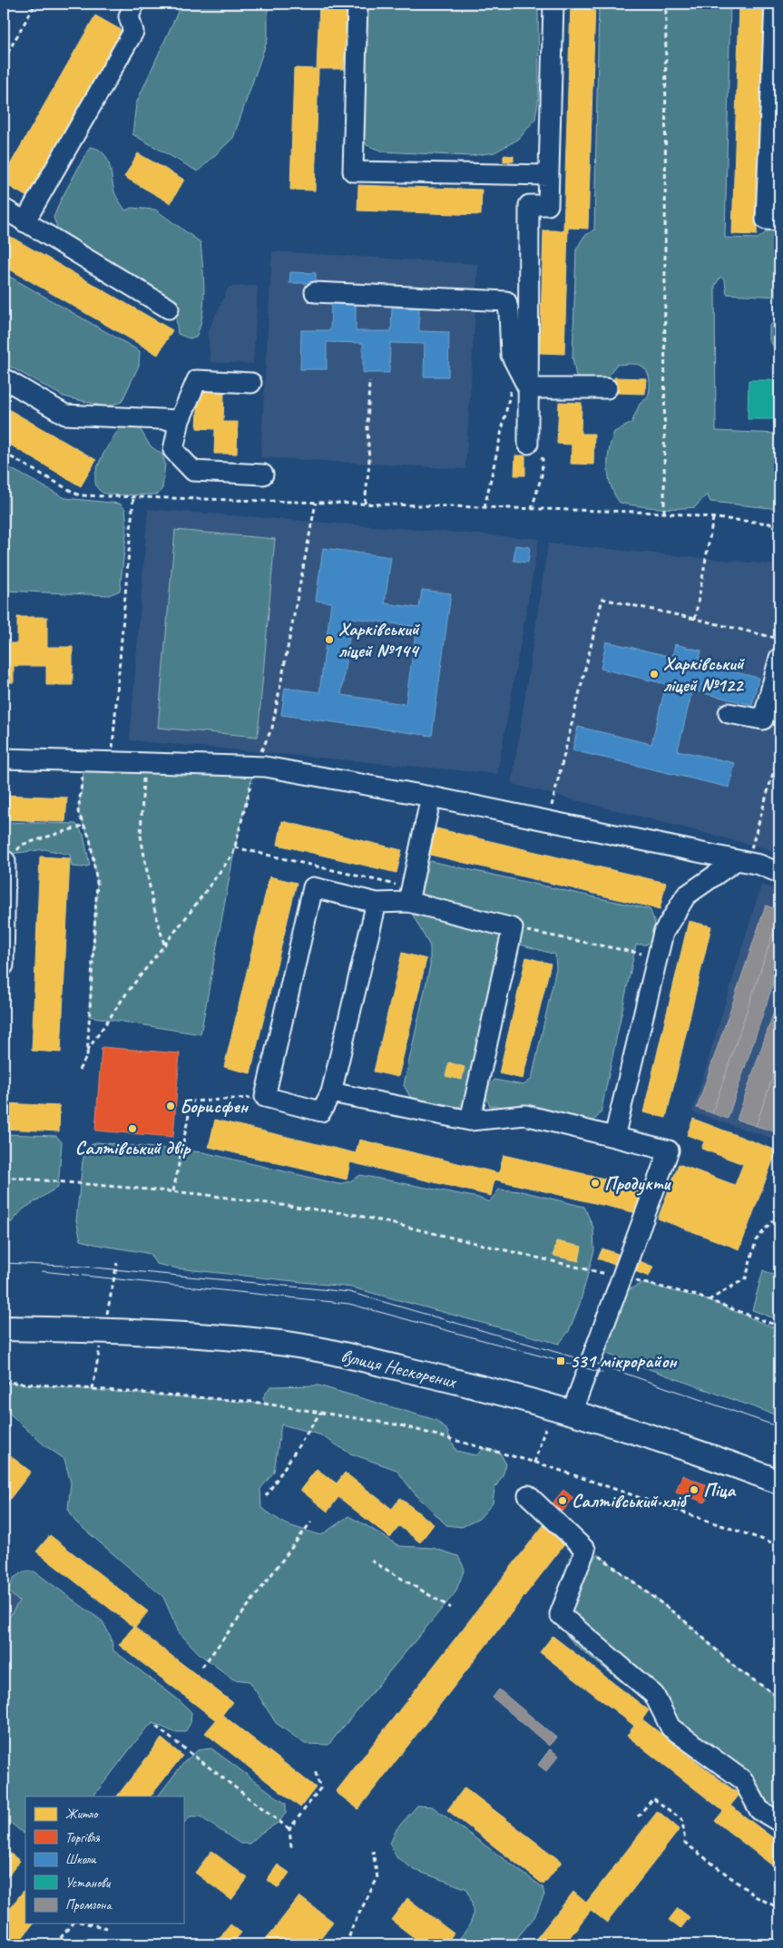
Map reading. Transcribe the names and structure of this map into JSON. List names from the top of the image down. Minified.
{"streets":{"main road":["вулиця Нескорених"]},"places":{"other":["Харківський ліцей №144","Харківський ліцей №122","Борисфен","Салтівський двір","Продукти","Піца","Салтівський хліб"],"transit":["531 мікрорайон"]},"legend":["Житло","Торгівля","Школи","Установи","Промзона"]}
